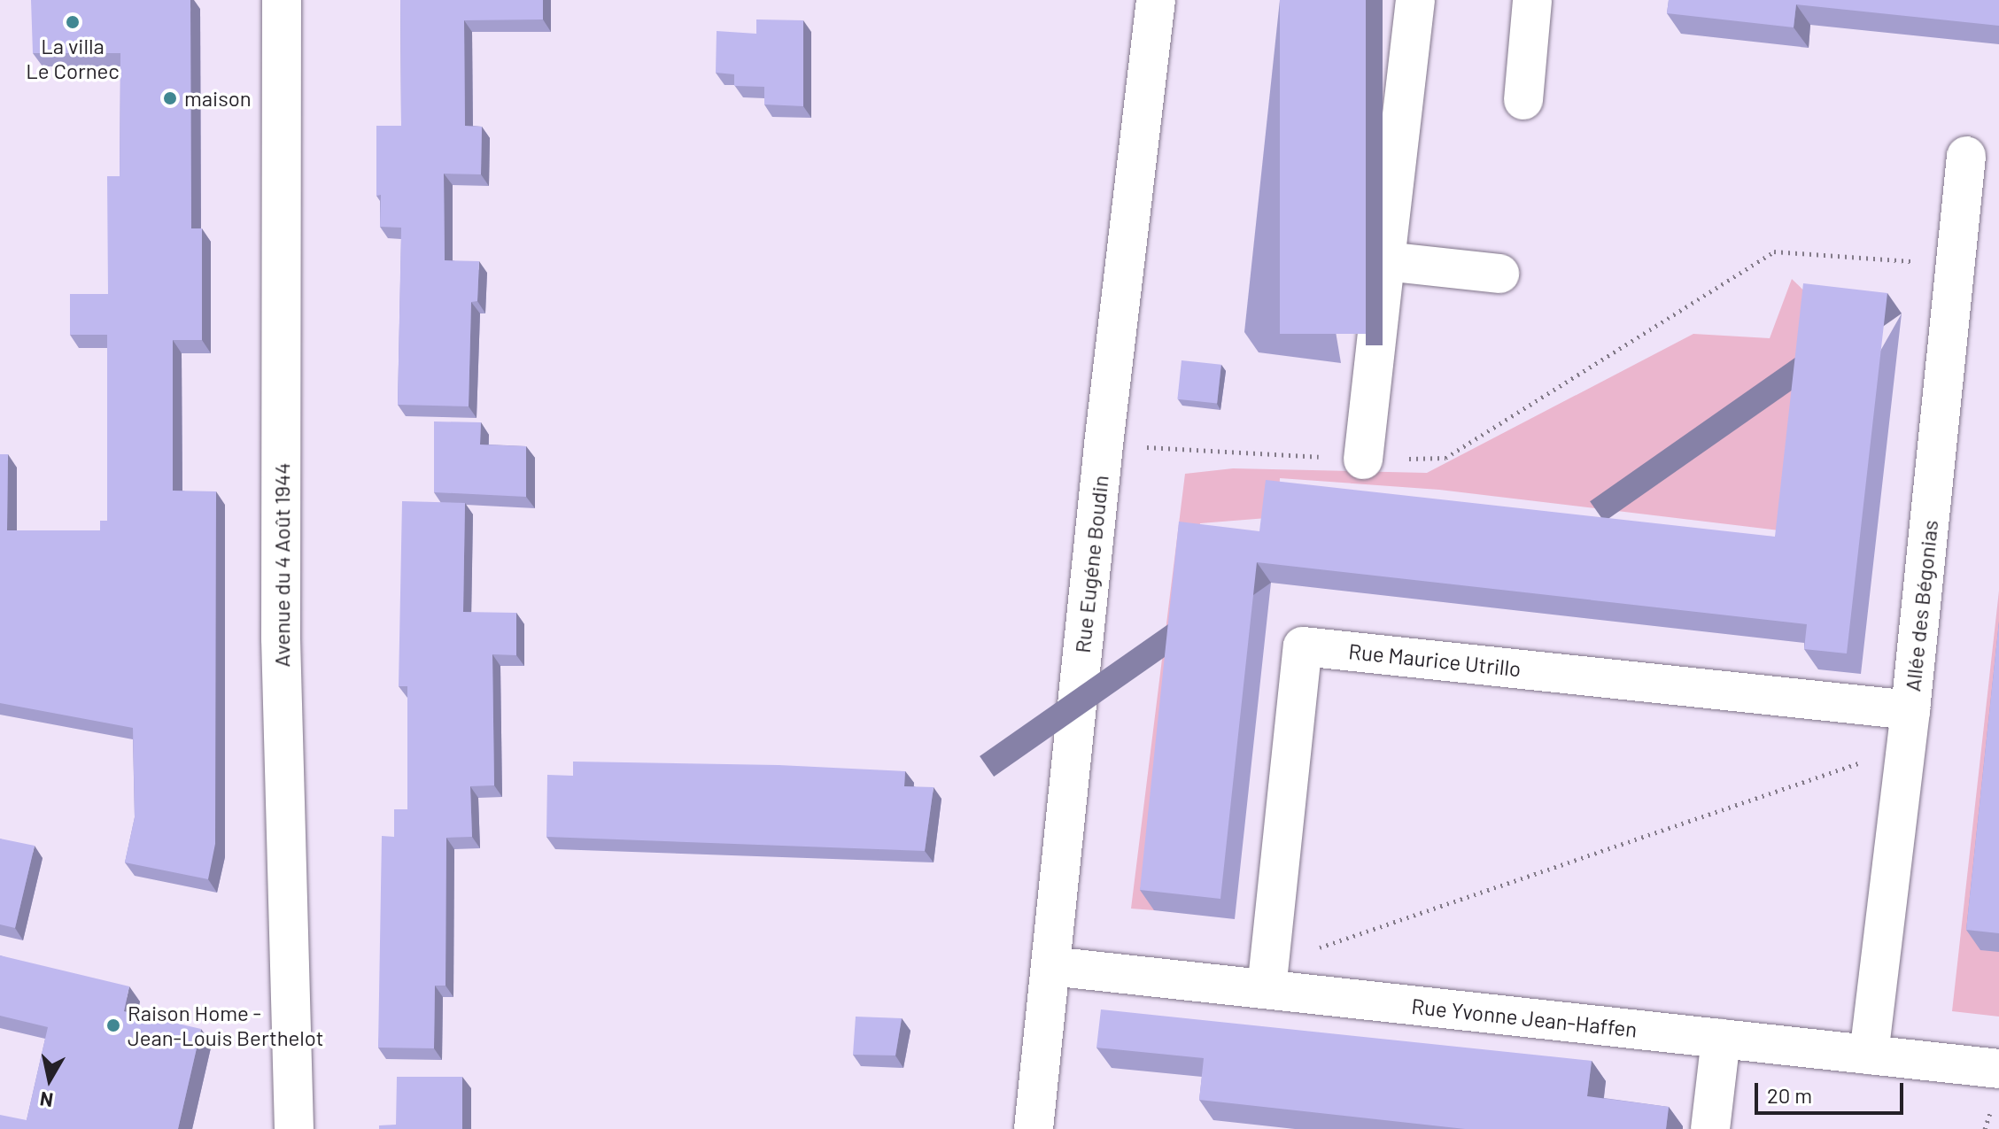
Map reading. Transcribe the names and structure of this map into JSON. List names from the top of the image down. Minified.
{"streets":{"street":["Rue Eugéne Boudin","Avenue du 4 Août 1944","Allée des Bégonias","Rue Maurice Utrillo","Rue Yvonne Jean-Haffen"]},"crossings":[["Rue Eugéne Boudin","Rue Yvonne Jean-Haffen"],["Allée des Bégonias","Rue Maurice Utrillo"],["Allée des Bégonias","Rue Yvonne Jean-Haffen"],["Rue Maurice Utrillo","Rue Yvonne Jean-Haffen"]],"places":["La villa Le Cornec","maison","Raison Home - Jean-Louis Berthelot"],"scale_bar":"20 m","north":"bottom"}
